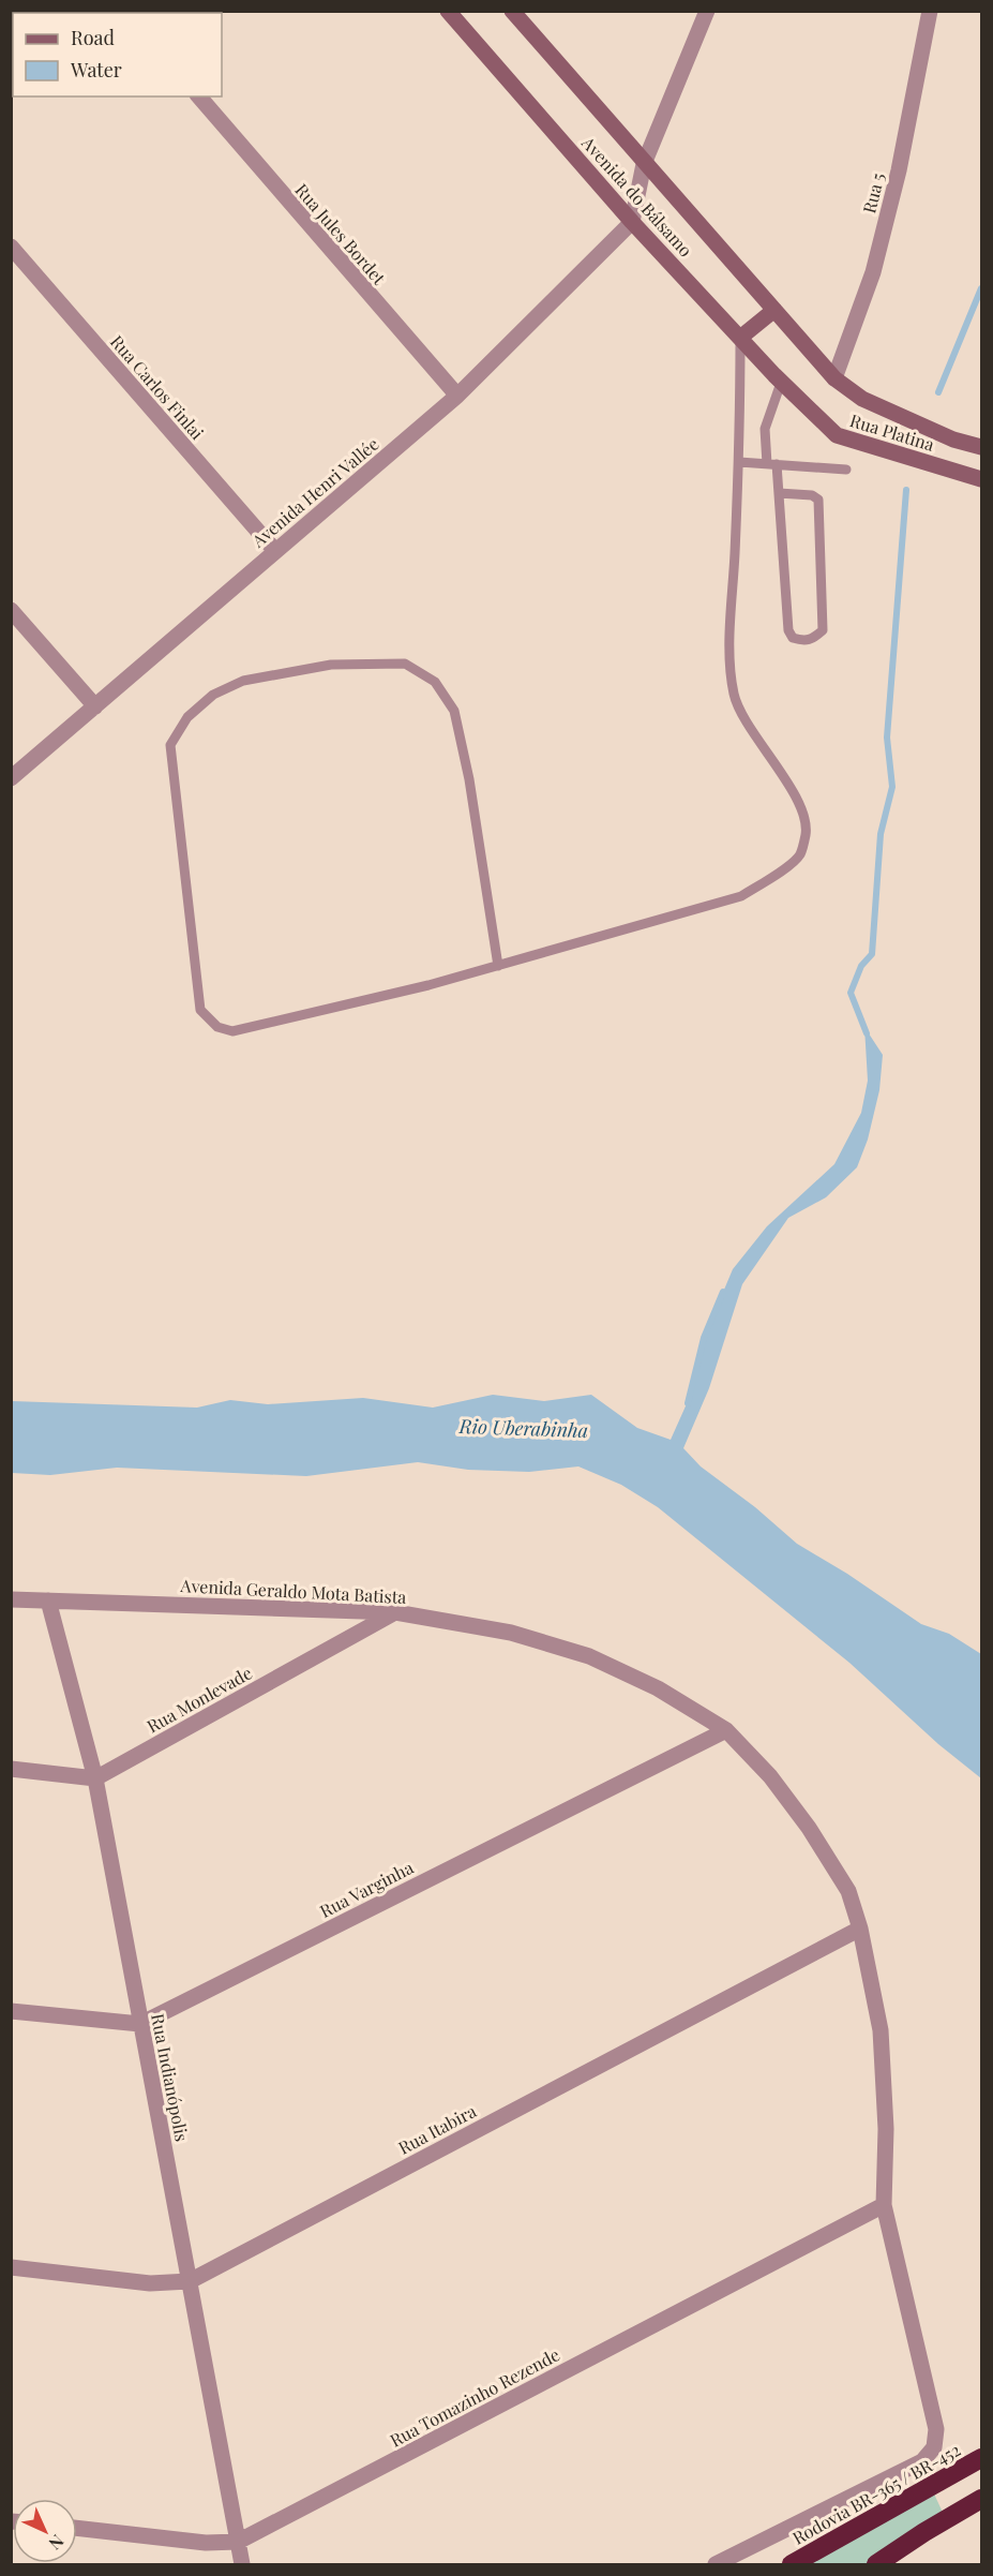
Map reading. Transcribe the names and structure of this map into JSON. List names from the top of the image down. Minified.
{"streets":{"highway":["Rodovia BR-365 / BR-452"],"street":["Rua 5","Avenida do Bálsamo","Rua Jules Bordet","Rua Carlos Finlai","Rua Platina","Avenida Henri Vallée","Avenida Geraldo Mota Batista","Rua Monlevade","Rua Varginha","Rua Indianópolis","Rua Itabira","Rua Tomazinho Rezende"]},"crossings":[["Rua 5","Avenida do Bálsamo"],["Rua 5","Rua Platina"],["Avenida do Bálsamo","Rua Platina"],["Avenida do Bálsamo","Avenida Henri Vallée"],["Rua Jules Bordet","Avenida Henri Vallée"],["Rua Carlos Finlai","Avenida Henri Vallée"],["Avenida Geraldo Mota Batista","Rua Monlevade"],["Avenida Geraldo Mota Batista","Rua Varginha"],["Avenida Geraldo Mota Batista","Rua Indianópolis"],["Avenida Geraldo Mota Batista","Rua Itabira"],["Avenida Geraldo Mota Batista","Rua Tomazinho Rezende"],["Rua Monlevade","Rua Indianópolis"],["Rua Varginha","Rua Indianópolis"],["Rua Indianópolis","Rua Itabira"],["Rua Indianópolis","Rua Tomazinho Rezende"]],"water":["Rio Uberabinha"],"legend":["Road","Water"],"north":"bottom right"}
